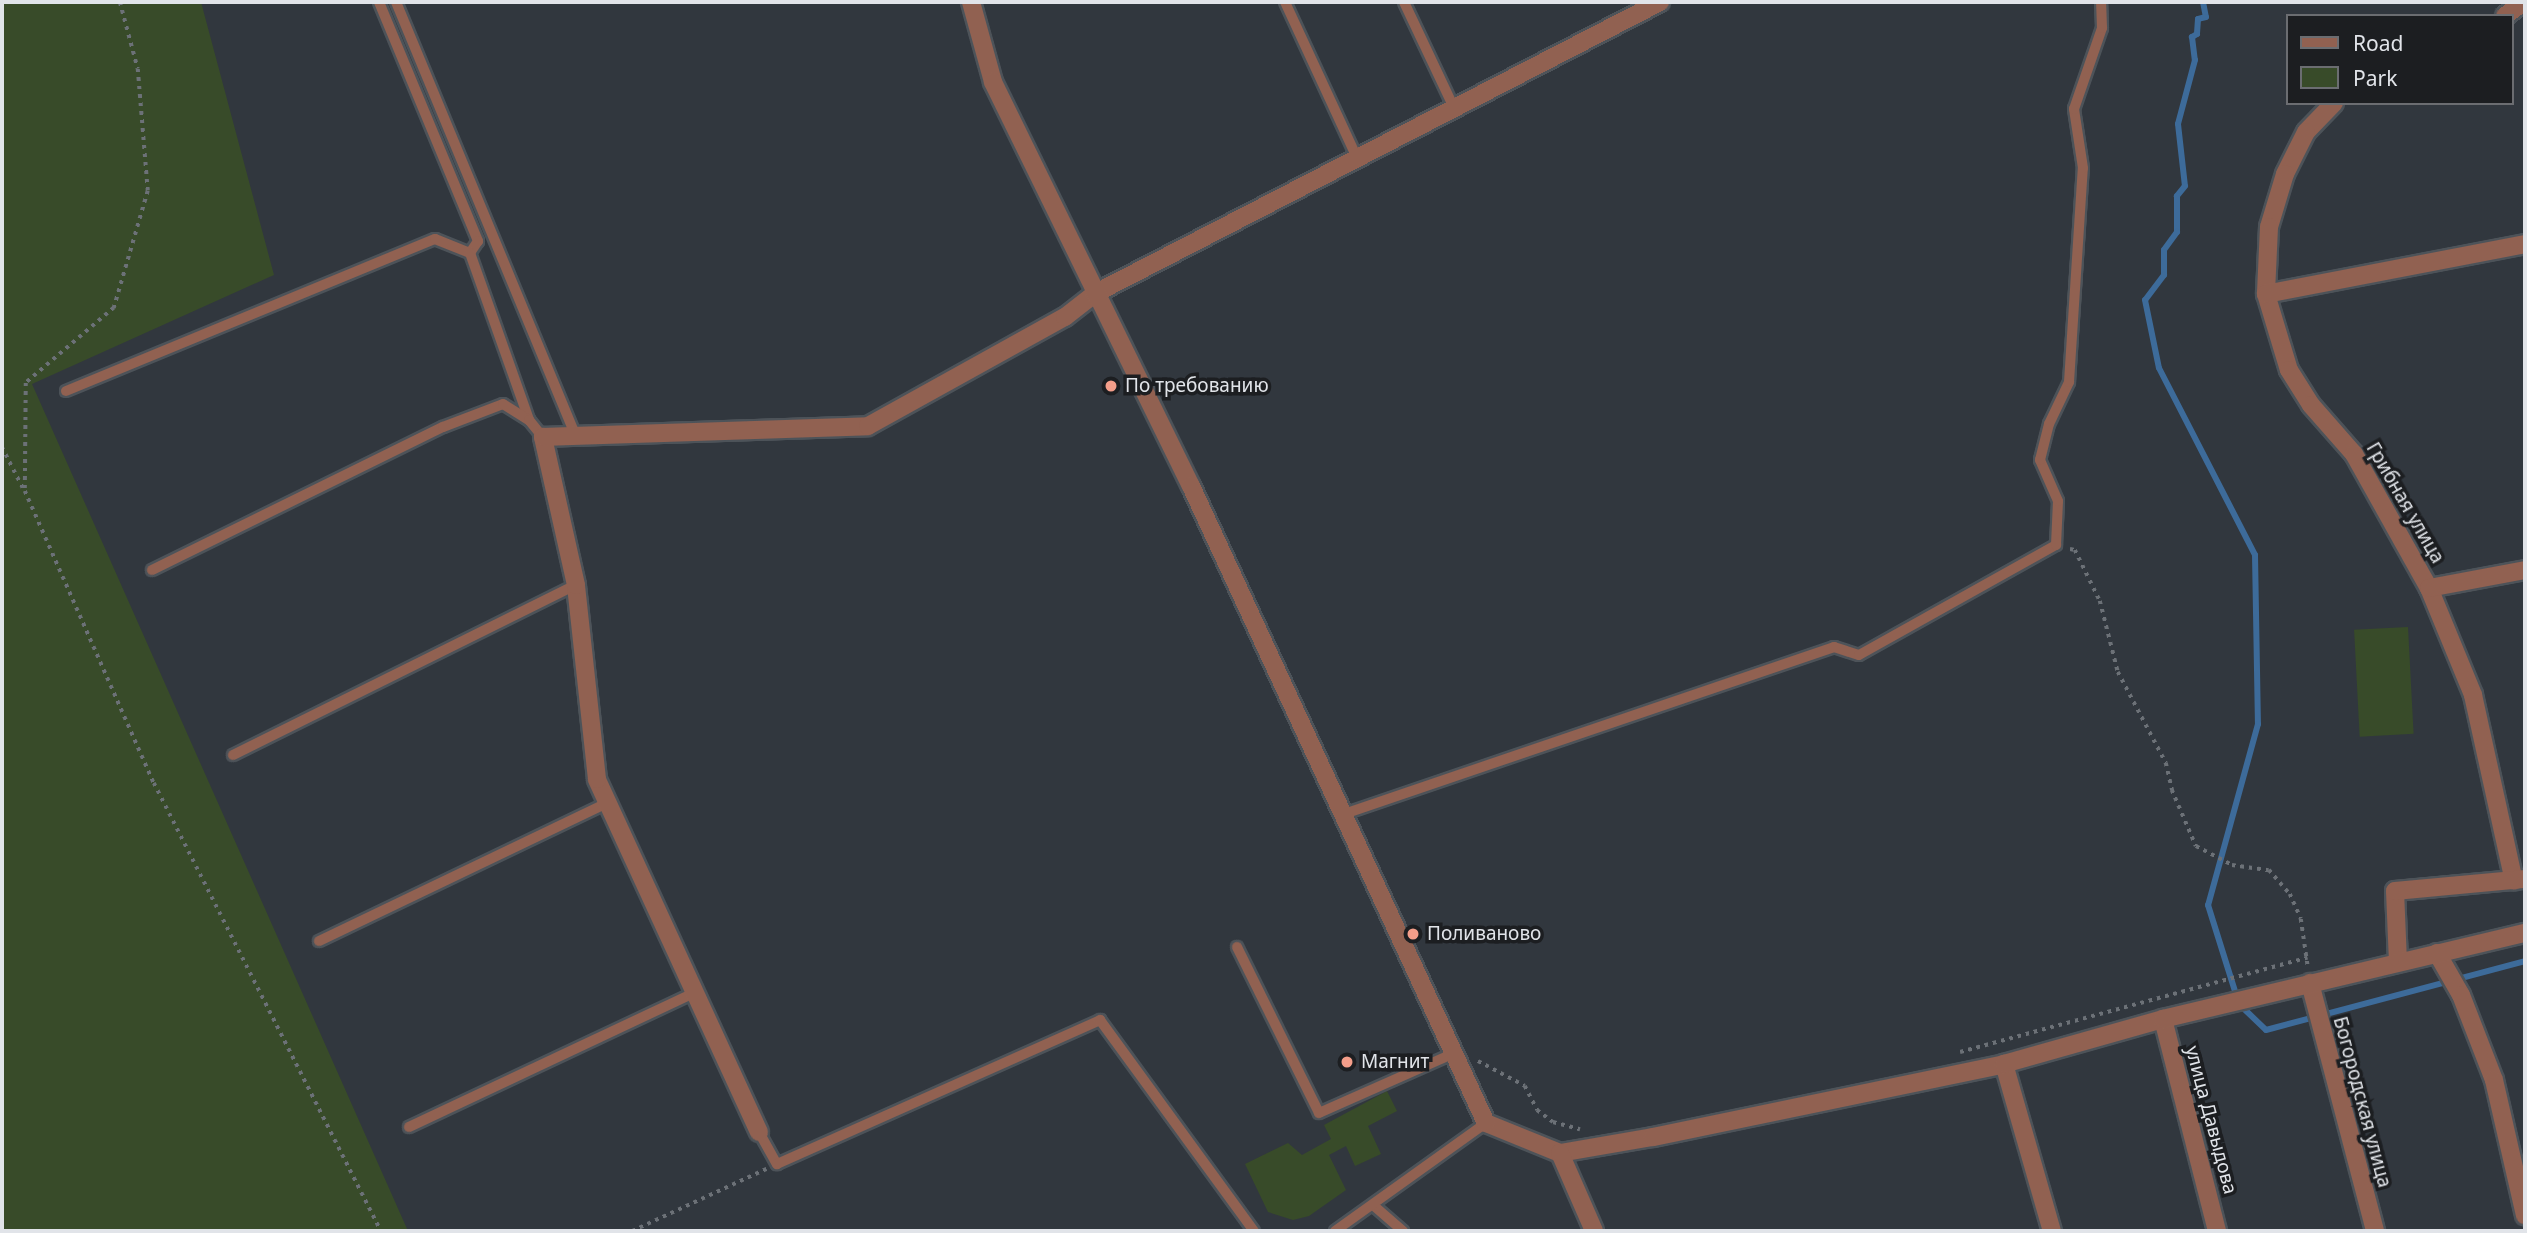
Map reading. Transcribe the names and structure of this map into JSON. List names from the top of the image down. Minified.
{"streets":{"street":["Грибная улица","Богородская улица","улица Давыдова"]},"places":["По требованию","Поливаново","Магнит"],"legend":["Road","Park"]}
